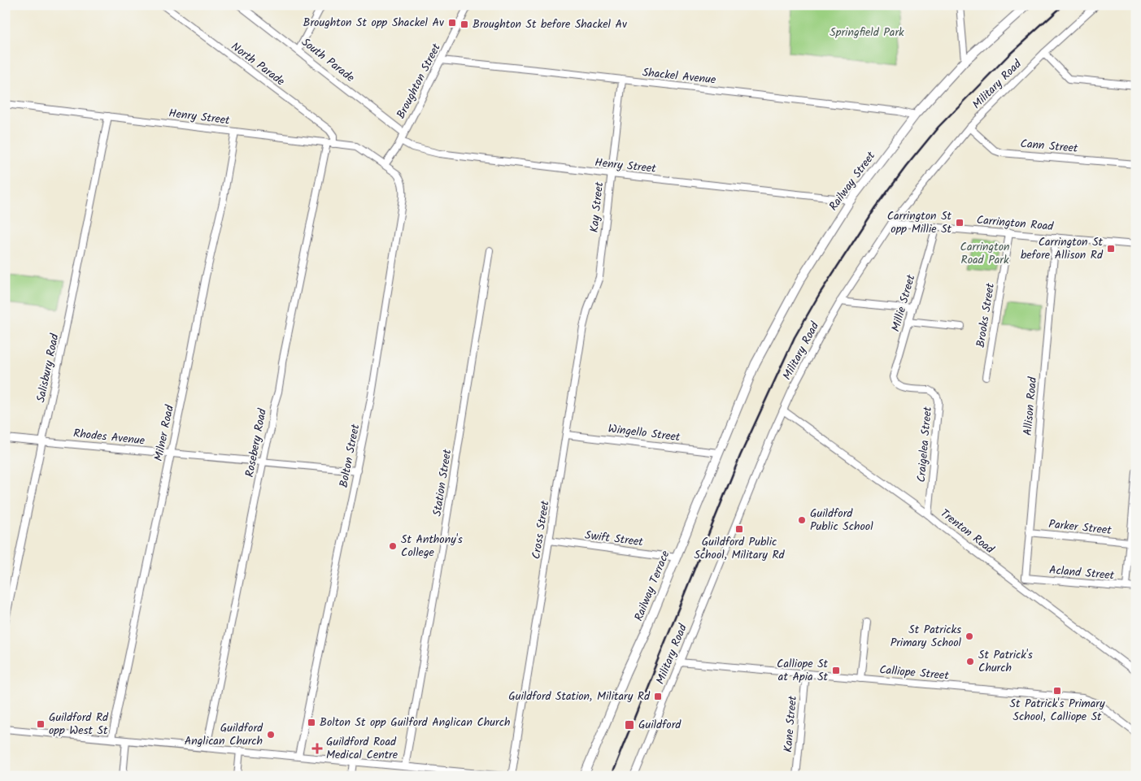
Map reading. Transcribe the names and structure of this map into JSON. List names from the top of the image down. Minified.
{"streets":{"main road":["Railway Street","Railway Terrace"],"street":["South Parade","North Parade","Shackel Avenue","Broughton Street","Military Road","Henry Street","Cann Street","Kay Street","Carrington Road","Millie Street","Brooks Street","Salisbury Road","Allison Road","Milner Road","Wingello Street","Rhodes Avenue","Rosebery Road","Craigelea Street","Bolton Street","Station Street","Parker Street","Cross Street","Trenton Road","Swift Street","Acland Street","Calliope Street","Kane Street"]},"crossings":[["South Parade","Broughton Street"],["North Parade","Henry Street"],["North Parade","Rosebery Road"],["Shackel Avenue","Broughton Street"],["Shackel Avenue","Railway Street"],["Shackel Avenue","Kay Street"],["Broughton Street","Henry Street"],["Broughton Street","Bolton Street"],["Military Road","Cann Street"],["Military Road","Carrington Road"],["Military Road","Trenton Road"],["Military Road","Calliope Street"],["Henry Street","Railway Street"],["Henry Street","Kay Street"],["Henry Street","Salisbury Road"],["Henry Street","Milner Road"],["Henry Street","Rosebery Road"],["Henry Street","Bolton Street"],["Railway Street","Railway Terrace"],["Kay Street","Cross Street"],["Carrington Road","Millie Street"],["Carrington Road","Brooks Street"],["Carrington Road","Allison Road"],["Millie Street","Craigelea Street"],["Salisbury Road","Rhodes Avenue"],["Allison Road","Parker Street"],["Allison Road","Acland Street"],["Milner Road","Rhodes Avenue"],["Wingello Street","Cross Street"],["Wingello Street","Railway Terrace"],["Rhodes Avenue","Rosebery Road"],["Rhodes Avenue","Bolton Street"],["Craigelea Street","Trenton Road"],["Cross Street","Swift Street"],["Swift Street","Railway Terrace"],["Calliope Street","Kane Street"]],"parks":["Springfield Park","Carrington Road Park"],"places":{"transit":["Broughton St opp Shackel Av","Broughton St before Shackel Av","Carrington St opp Millie St","Carrington St before Allison Rd","Guildford Public School, Military Rd","Calliope St at Apia St","St Patrick's Primary School, Calliope St","Guildford Station, Military Rd","Bolton St opp Guilford Anglican Church","Guildford Rd opp West St","Guildford"],"other":["Guildford Public School","St Anthony's College","St Patricks Primary School","St Patrick's Church","Guildford Anglican Church"],"health":["Guildford Road Medical Centre"]}}
